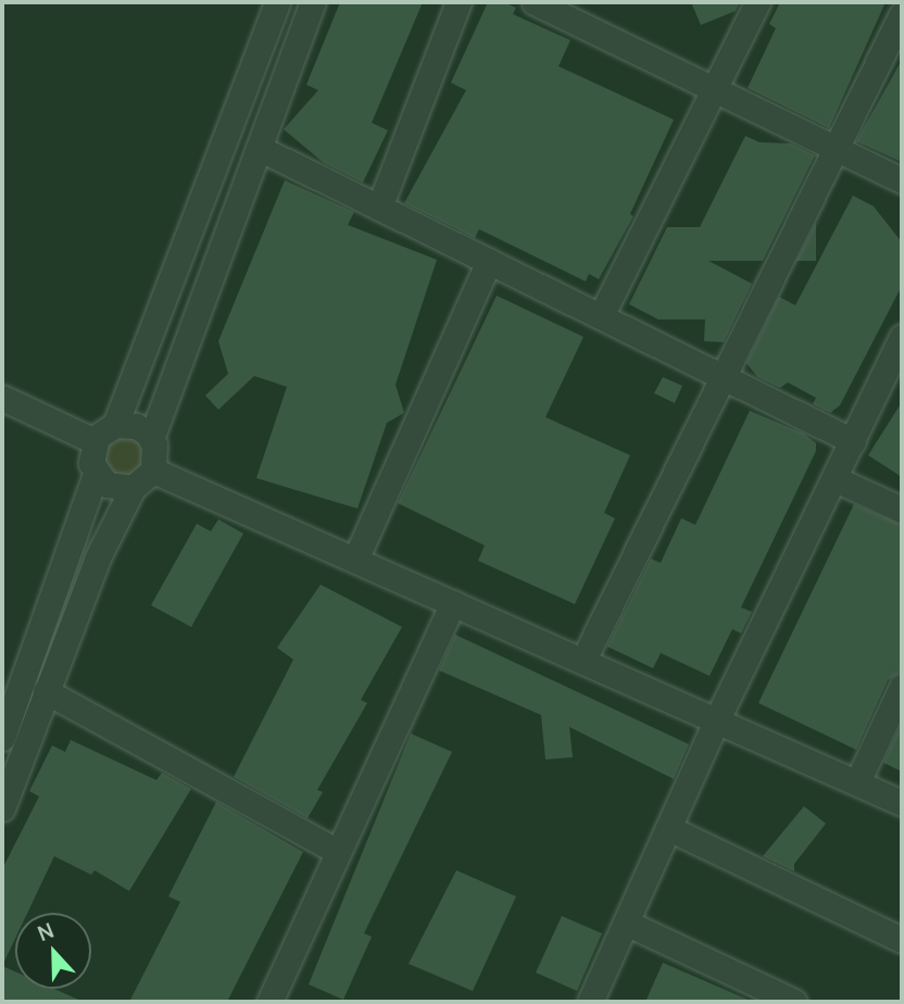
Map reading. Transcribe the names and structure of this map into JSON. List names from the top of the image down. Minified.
{"north":"top"}
